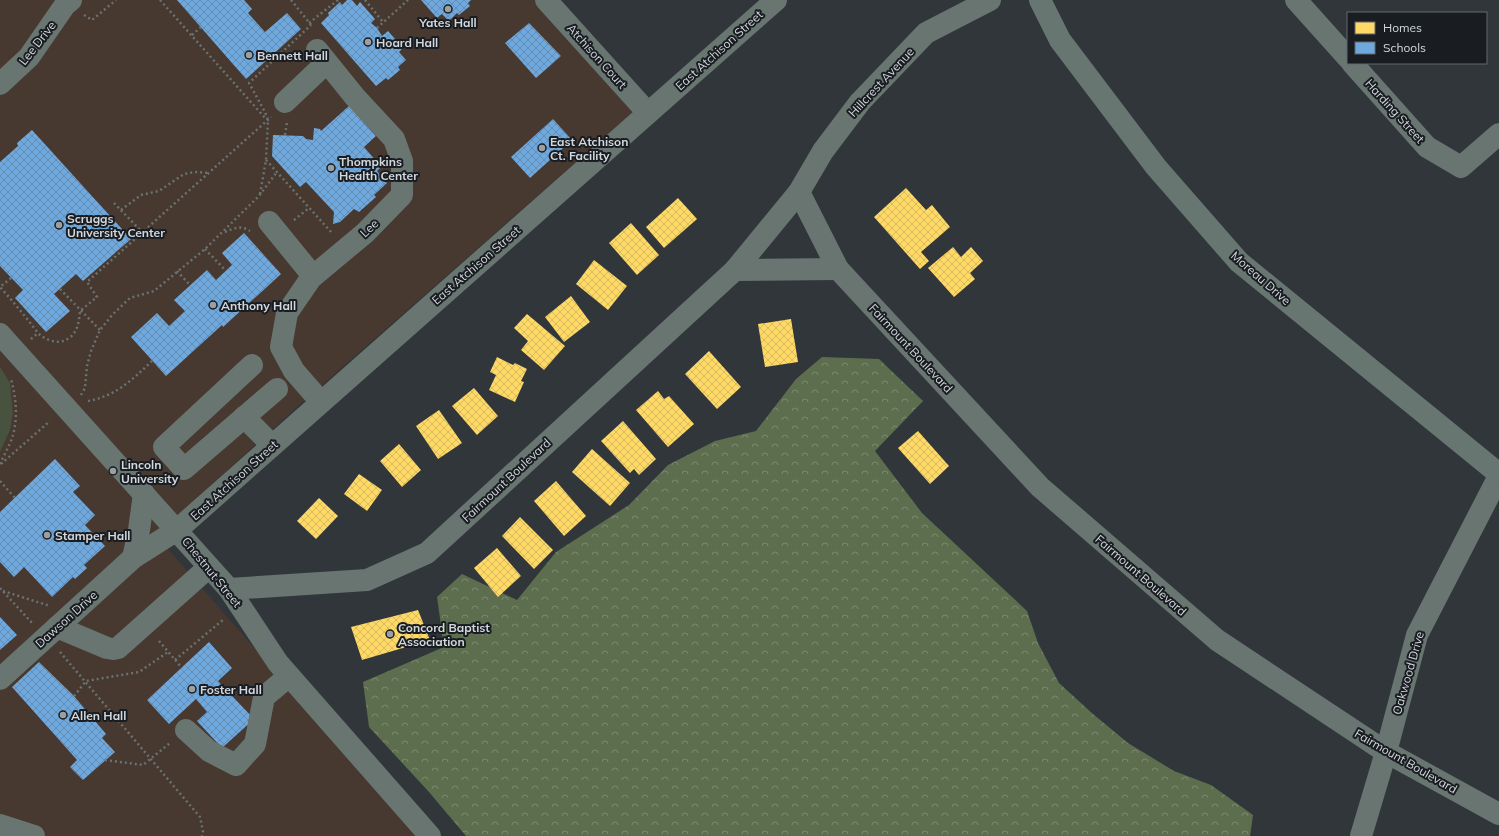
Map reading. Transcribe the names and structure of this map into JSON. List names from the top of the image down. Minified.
{"streets":{"main road":["Moreau Drive"],"street":["Lee Drive","East Atchison Street","Atchison Court","Hillcrest Avenue","Harding Street","Lee","Fairmount Boulevard","Chestnut Street","Dawson Drive","Oakwood Drive"]},"crossings":[["East Atchison Street","Atchison Court"],["East Atchison Street","Lee"],["East Atchison Street","Chestnut Street"],["East Atchison Street","Dawson Drive"],["Hillcrest Avenue","Fairmount Boulevard"],["Moreau Drive","Oakwood Drive"],["Fairmount Boulevard","Chestnut Street"],["Fairmount Boulevard","Oakwood Drive"],["Chestnut Street","Dawson Drive"]],"places":["Yates Hall","Hoard Hall","Bennett Hall","East Atchison Ct. Facility","Thompkins Health Center","Scruggs University Center","Anthony Hall","Lincoln University","Stamper Hall","Concord Baptist Association","Foster Hall","Allen Hall"],"legend":["Homes","Schools"]}
